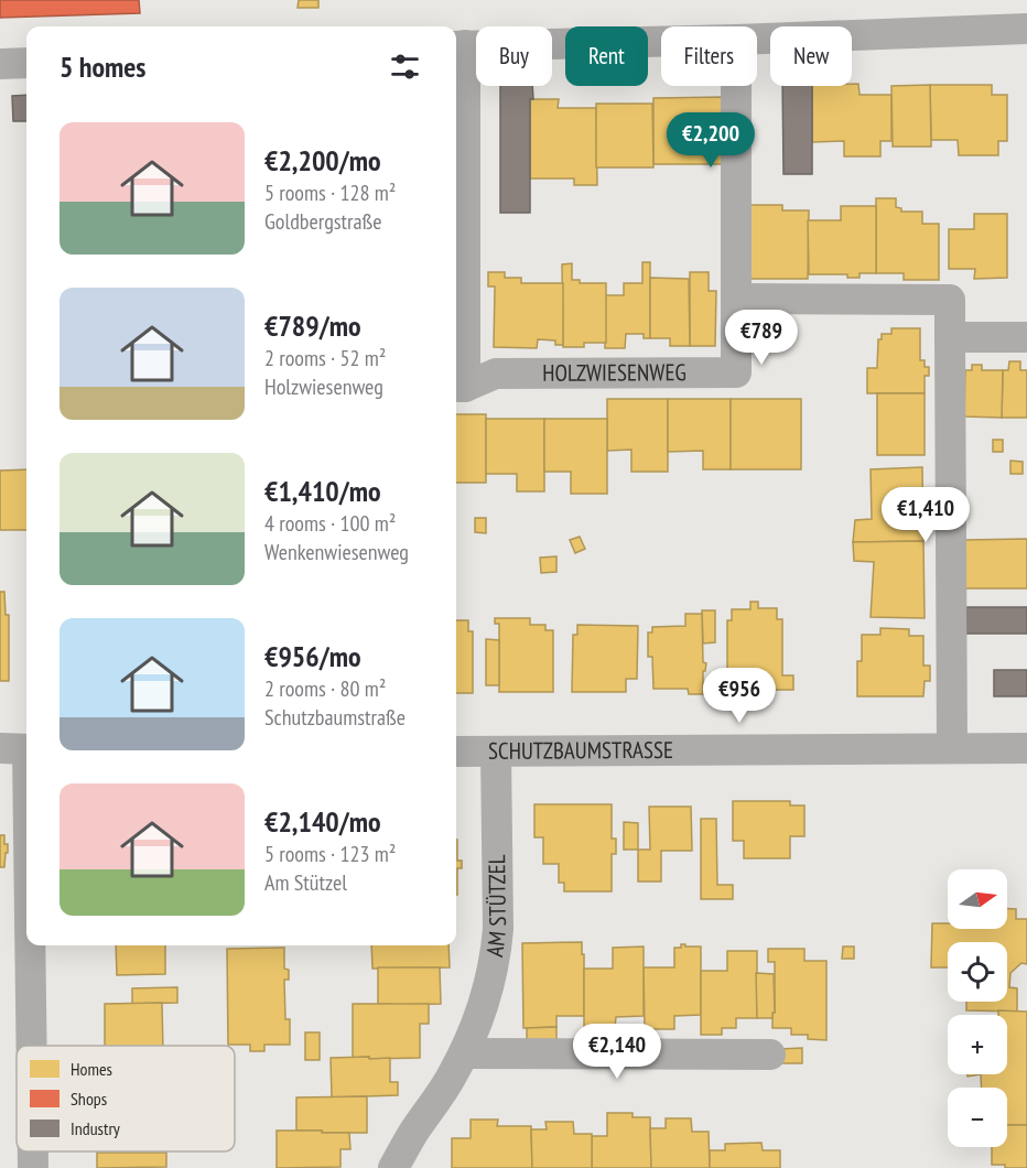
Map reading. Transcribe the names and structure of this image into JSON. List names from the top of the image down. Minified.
{"streets":{"street":["HOLZWIESENWEG","SCHUTZBAUMSTRASSE","AM STÜTZEL"]},"crossings":[["SCHUTZBAUMSTRASSE","AM STÜTZEL"]],"legend":["Homes","Shops","Industry"],"north":"right","page":{"chip":["Buy","Rent","Filters","New"],"heading":"5 homes","list":[{"name":"€2,200/mo","note":"5 rooms · 128 m² · Goldbergstraße"},{"name":"€789/mo","note":"2 rooms · 52 m² · Holzwiesenweg"},{"name":"€1,410/mo","note":"4 rooms · 100 m² · Wenkenwiesenweg"},{"name":"€956/mo","note":"2 rooms · 80 m² · Schutzbaumstraße"},{"name":"€2,140/mo","note":"5 rooms · 123 m² · Am Stützel"}],"price":["€2,200","€789","€1,410","€956","€2,140"],"map_buttons":["+","−"]}}
